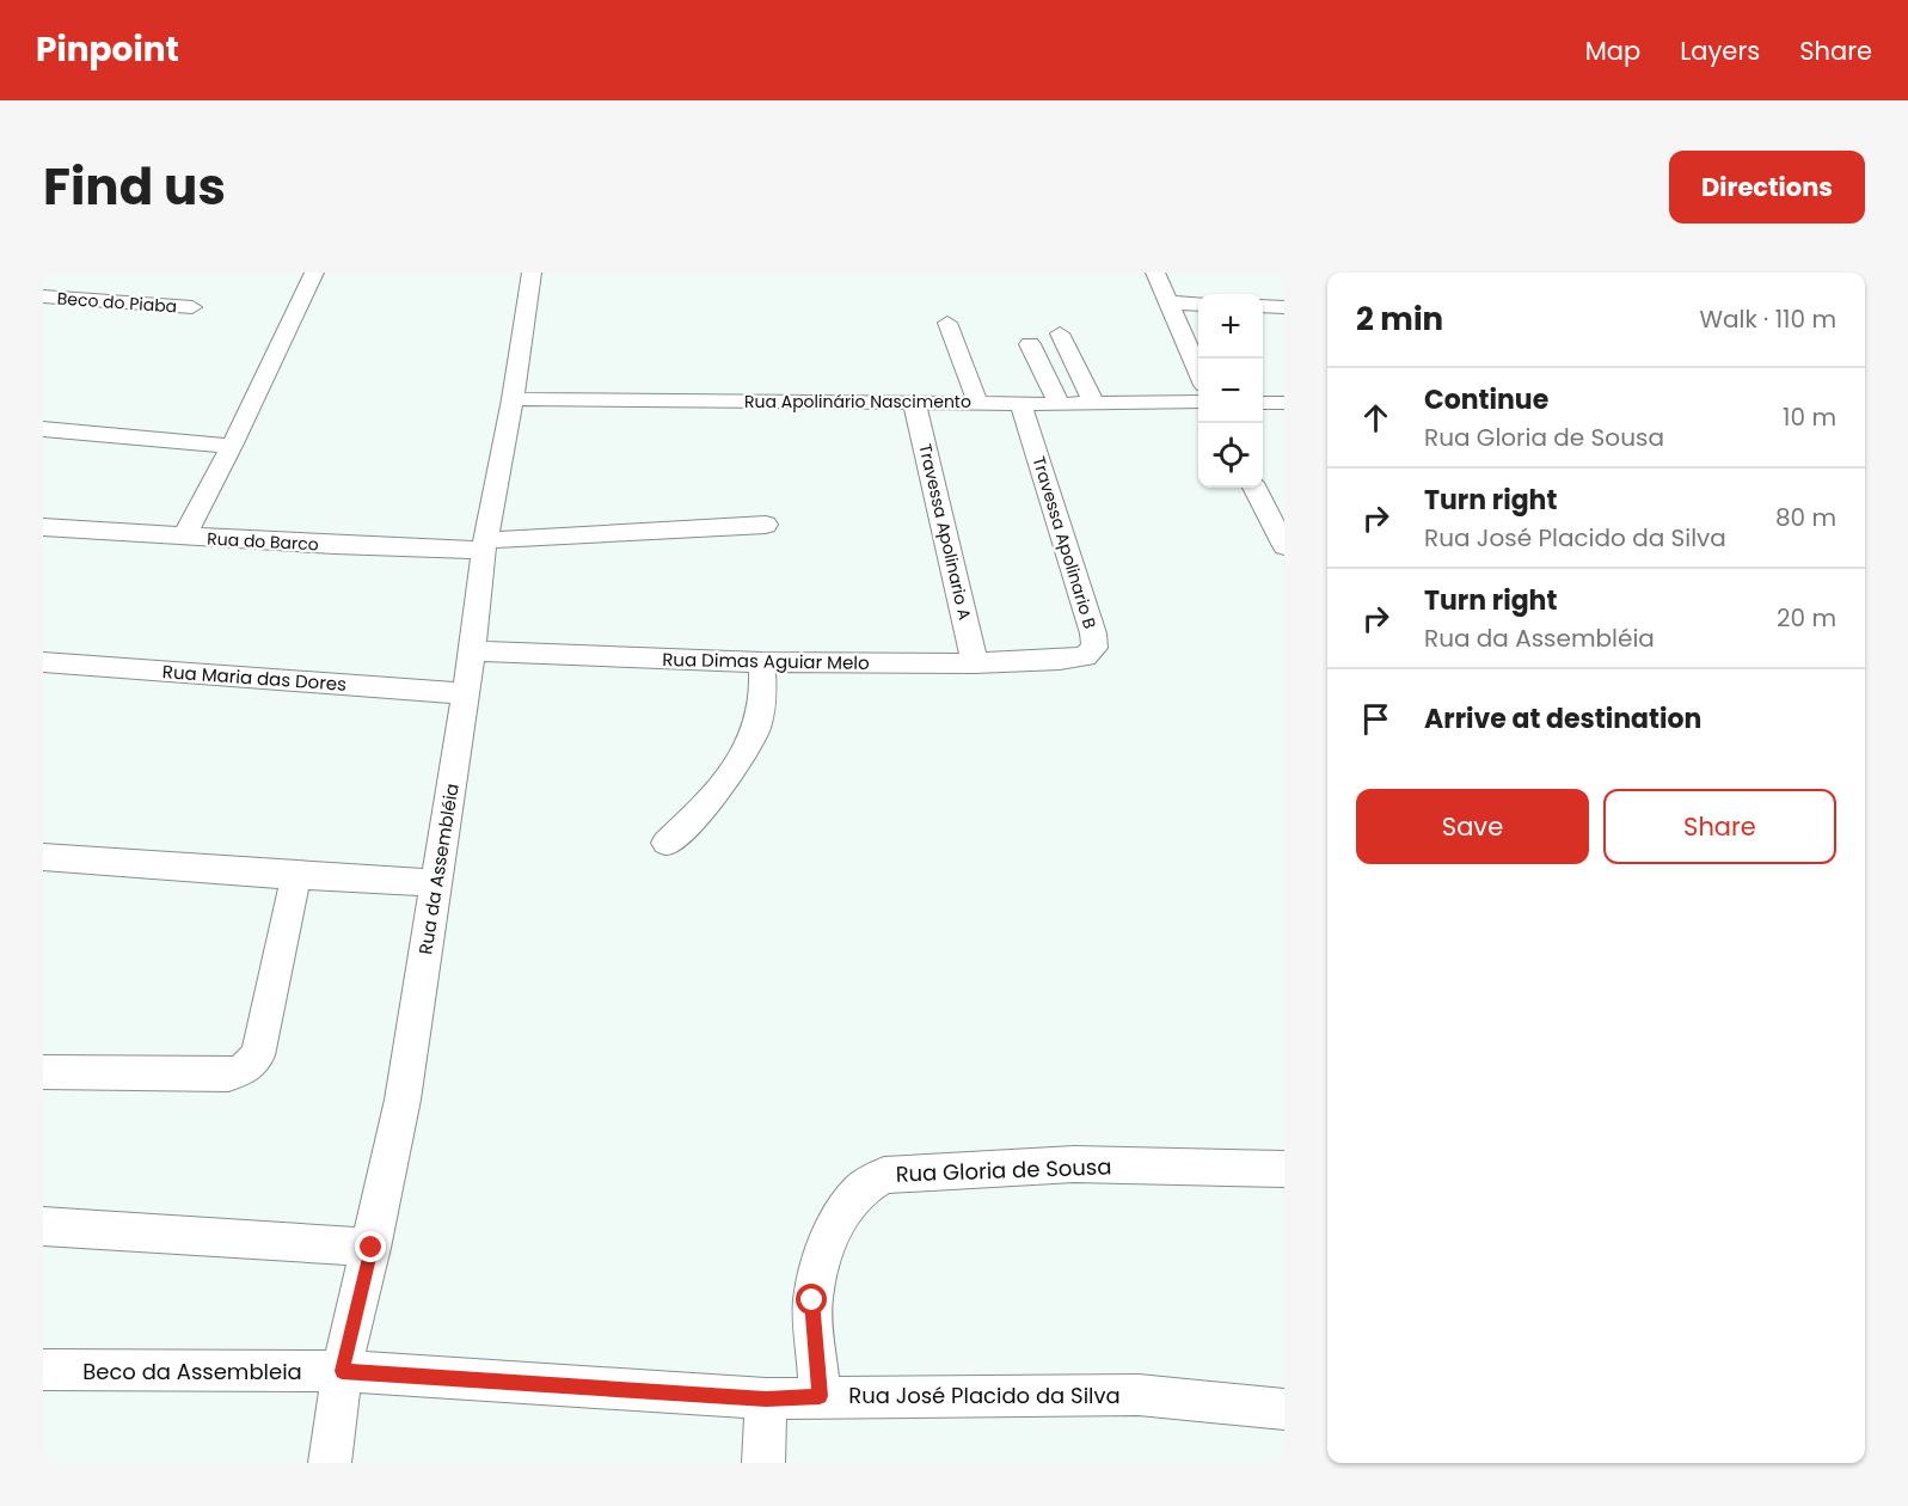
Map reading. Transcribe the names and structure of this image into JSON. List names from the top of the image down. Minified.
{"streets":{"street":["Beco do Piaba","Rua Apolinário Nascimento","Travessa Apolinario A","Rua do Barco","Travessa Apolinario B","Rua Dimas Aguiar Melo","Rua Maria das Dores","Rua da Assembléia","Rua Gloria de Sousa","Beco da Assembleia","Rua José Placido da Silva"]},"crossings":[["Rua Apolinário Nascimento","Travessa Apolinario A"],["Rua Apolinário Nascimento","Travessa Apolinario B"],["Rua Apolinário Nascimento","Rua da Assembléia"],["Travessa Apolinario A","Rua Dimas Aguiar Melo"],["Rua do Barco","Rua da Assembléia"],["Travessa Apolinario B","Rua Dimas Aguiar Melo"],["Rua Dimas Aguiar Melo","Rua da Assembléia"],["Rua Maria das Dores","Rua da Assembléia"],["Rua da Assembléia","Beco da Assembleia"],["Rua da Assembléia","Rua José Placido da Silva"],["Rua Gloria de Sousa","Rua José Placido da Silva"],["Beco da Assembleia","Rua José Placido da Silva"]],"page":{"header":"Pinpoint","nav":["Map","Layers","Share"],"title":"Find us","buttons":["Directions",["Save","Share"]],"heading":["2 min","Walk · 110 m"],"map_buttons":["+","−"],"list":[["Continue","Rua Gloria de Sousa","10 m"],["Turn right","Rua José Placido da Silva","80 m"],["Turn right","Rua da Assembléia","20 m"],"Arrive at destination"]}}
